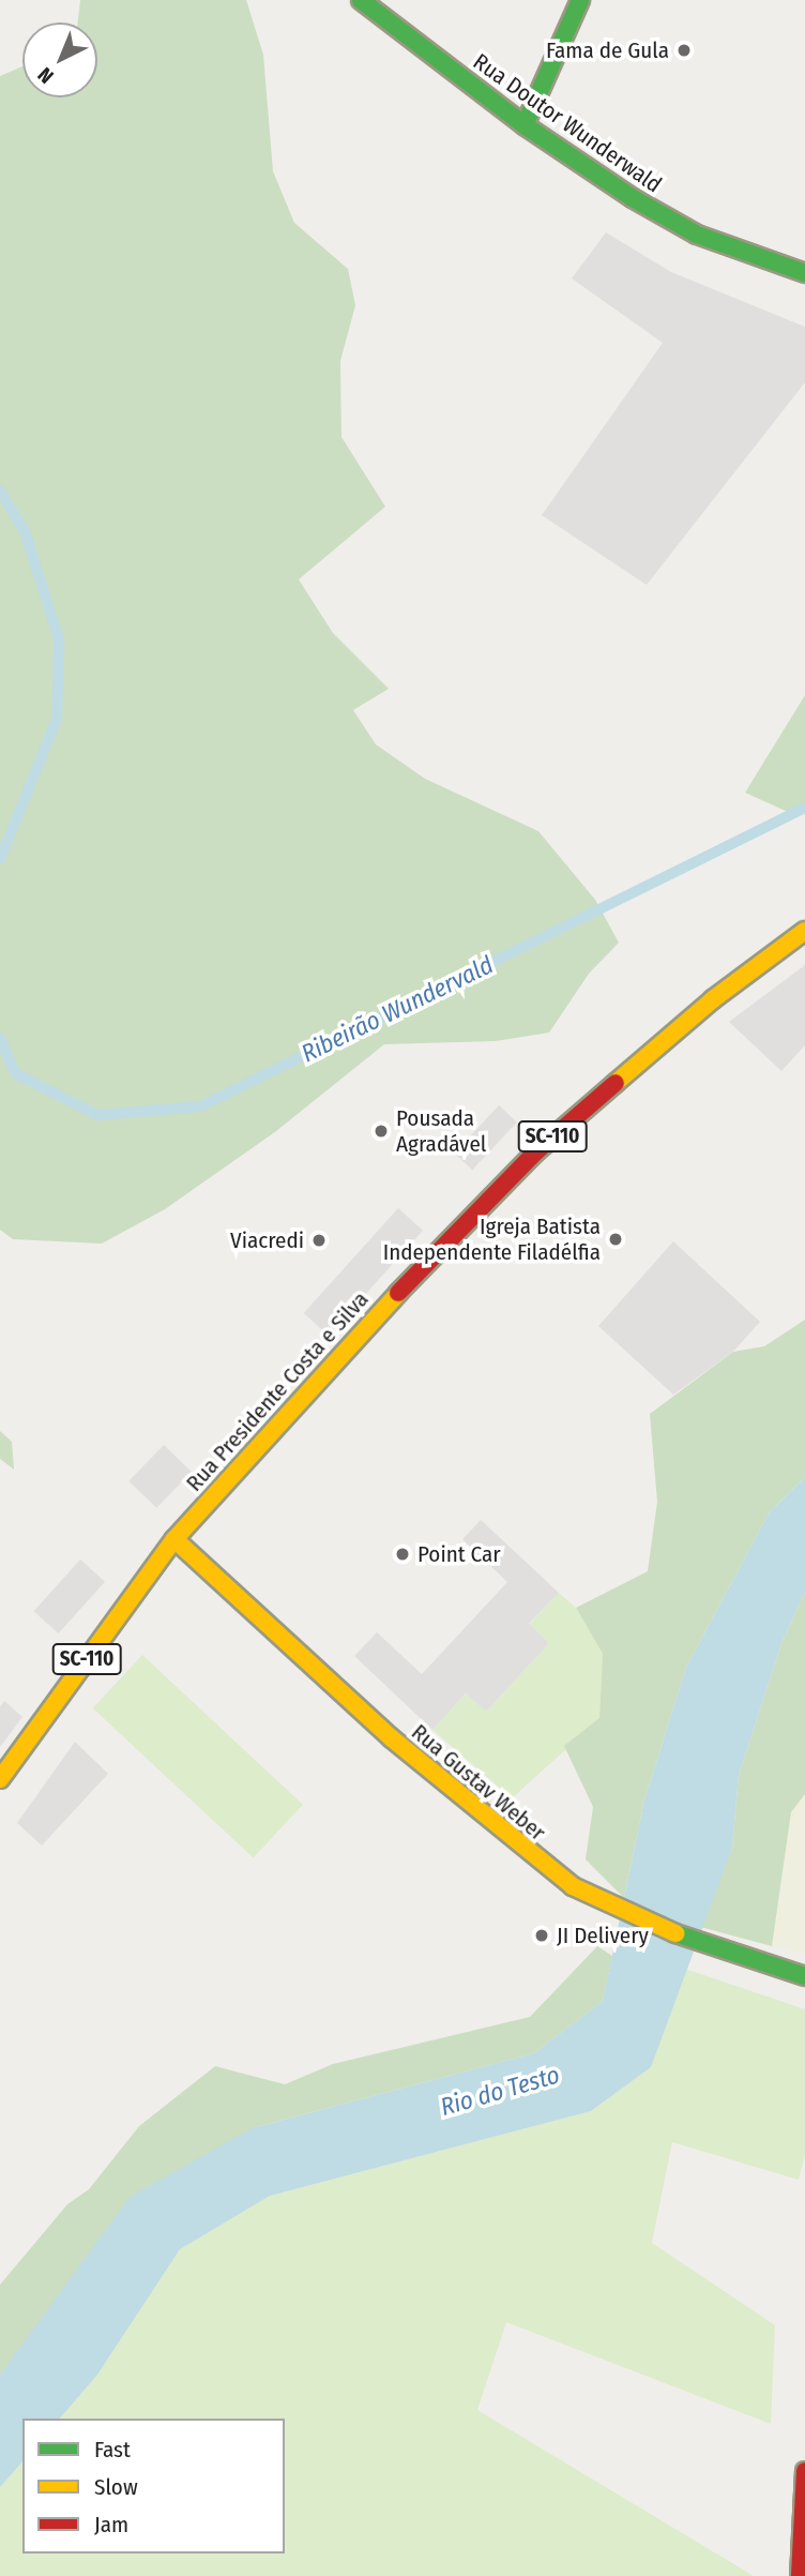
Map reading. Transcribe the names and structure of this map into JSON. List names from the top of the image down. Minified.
{"streets":{"street":["Rua Doutor Wunderwald","SC-110","Rua Presidente Costa e Silva","Rua Gustav Weber"]},"crossings":[["Rua Presidente Costa e Silva","Rua Gustav Weber"]],"water":["Ribeirão Wundervald","Rio do Testo"],"places":["Fama de Gula","Pousada Agradável","Igreja Batista Independente Filadélfia","Viacredi","Point Car","JI Delivery"],"legend":["Fast","Slow","Jam"],"north":"bottom left"}
